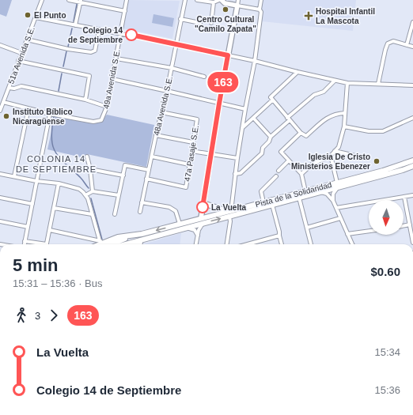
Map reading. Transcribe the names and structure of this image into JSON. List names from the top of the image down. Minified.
{"streets":{"main road":["Pista de la Solidaridad"],"street":["51a Avenida S.E.","49a Avenida S.E.","48a Avenida S.E.","47a Pasaje S.E."]},"crossings":[["48a Avenida S.E.","47a Pasaje S.E."]],"districts":["COLONIA 14 DE SEPTIEMBRE"],"places":{"other":["Centro Cultural \"Camilo Zapata\"","El Punto","Colegio 14 de Septiembre","Instituto Bíblico Nicaragüense","Iglesia De Cristo Ministerios Ebenezer","La Vuelta"],"health":["Hospital Infantil La Mascota"]},"lines":["bus line 163"],"north":"bottom","page":{"on_map":"163","heading":["5 min","15:31 – 15:36 · Bus","$0.60"],"legs":["3","163"],"list":[{"name":"La Vuelta","value":"15:34"},{"name":"Colegio 14 de Septiembre","value":"15:36"}]}}
